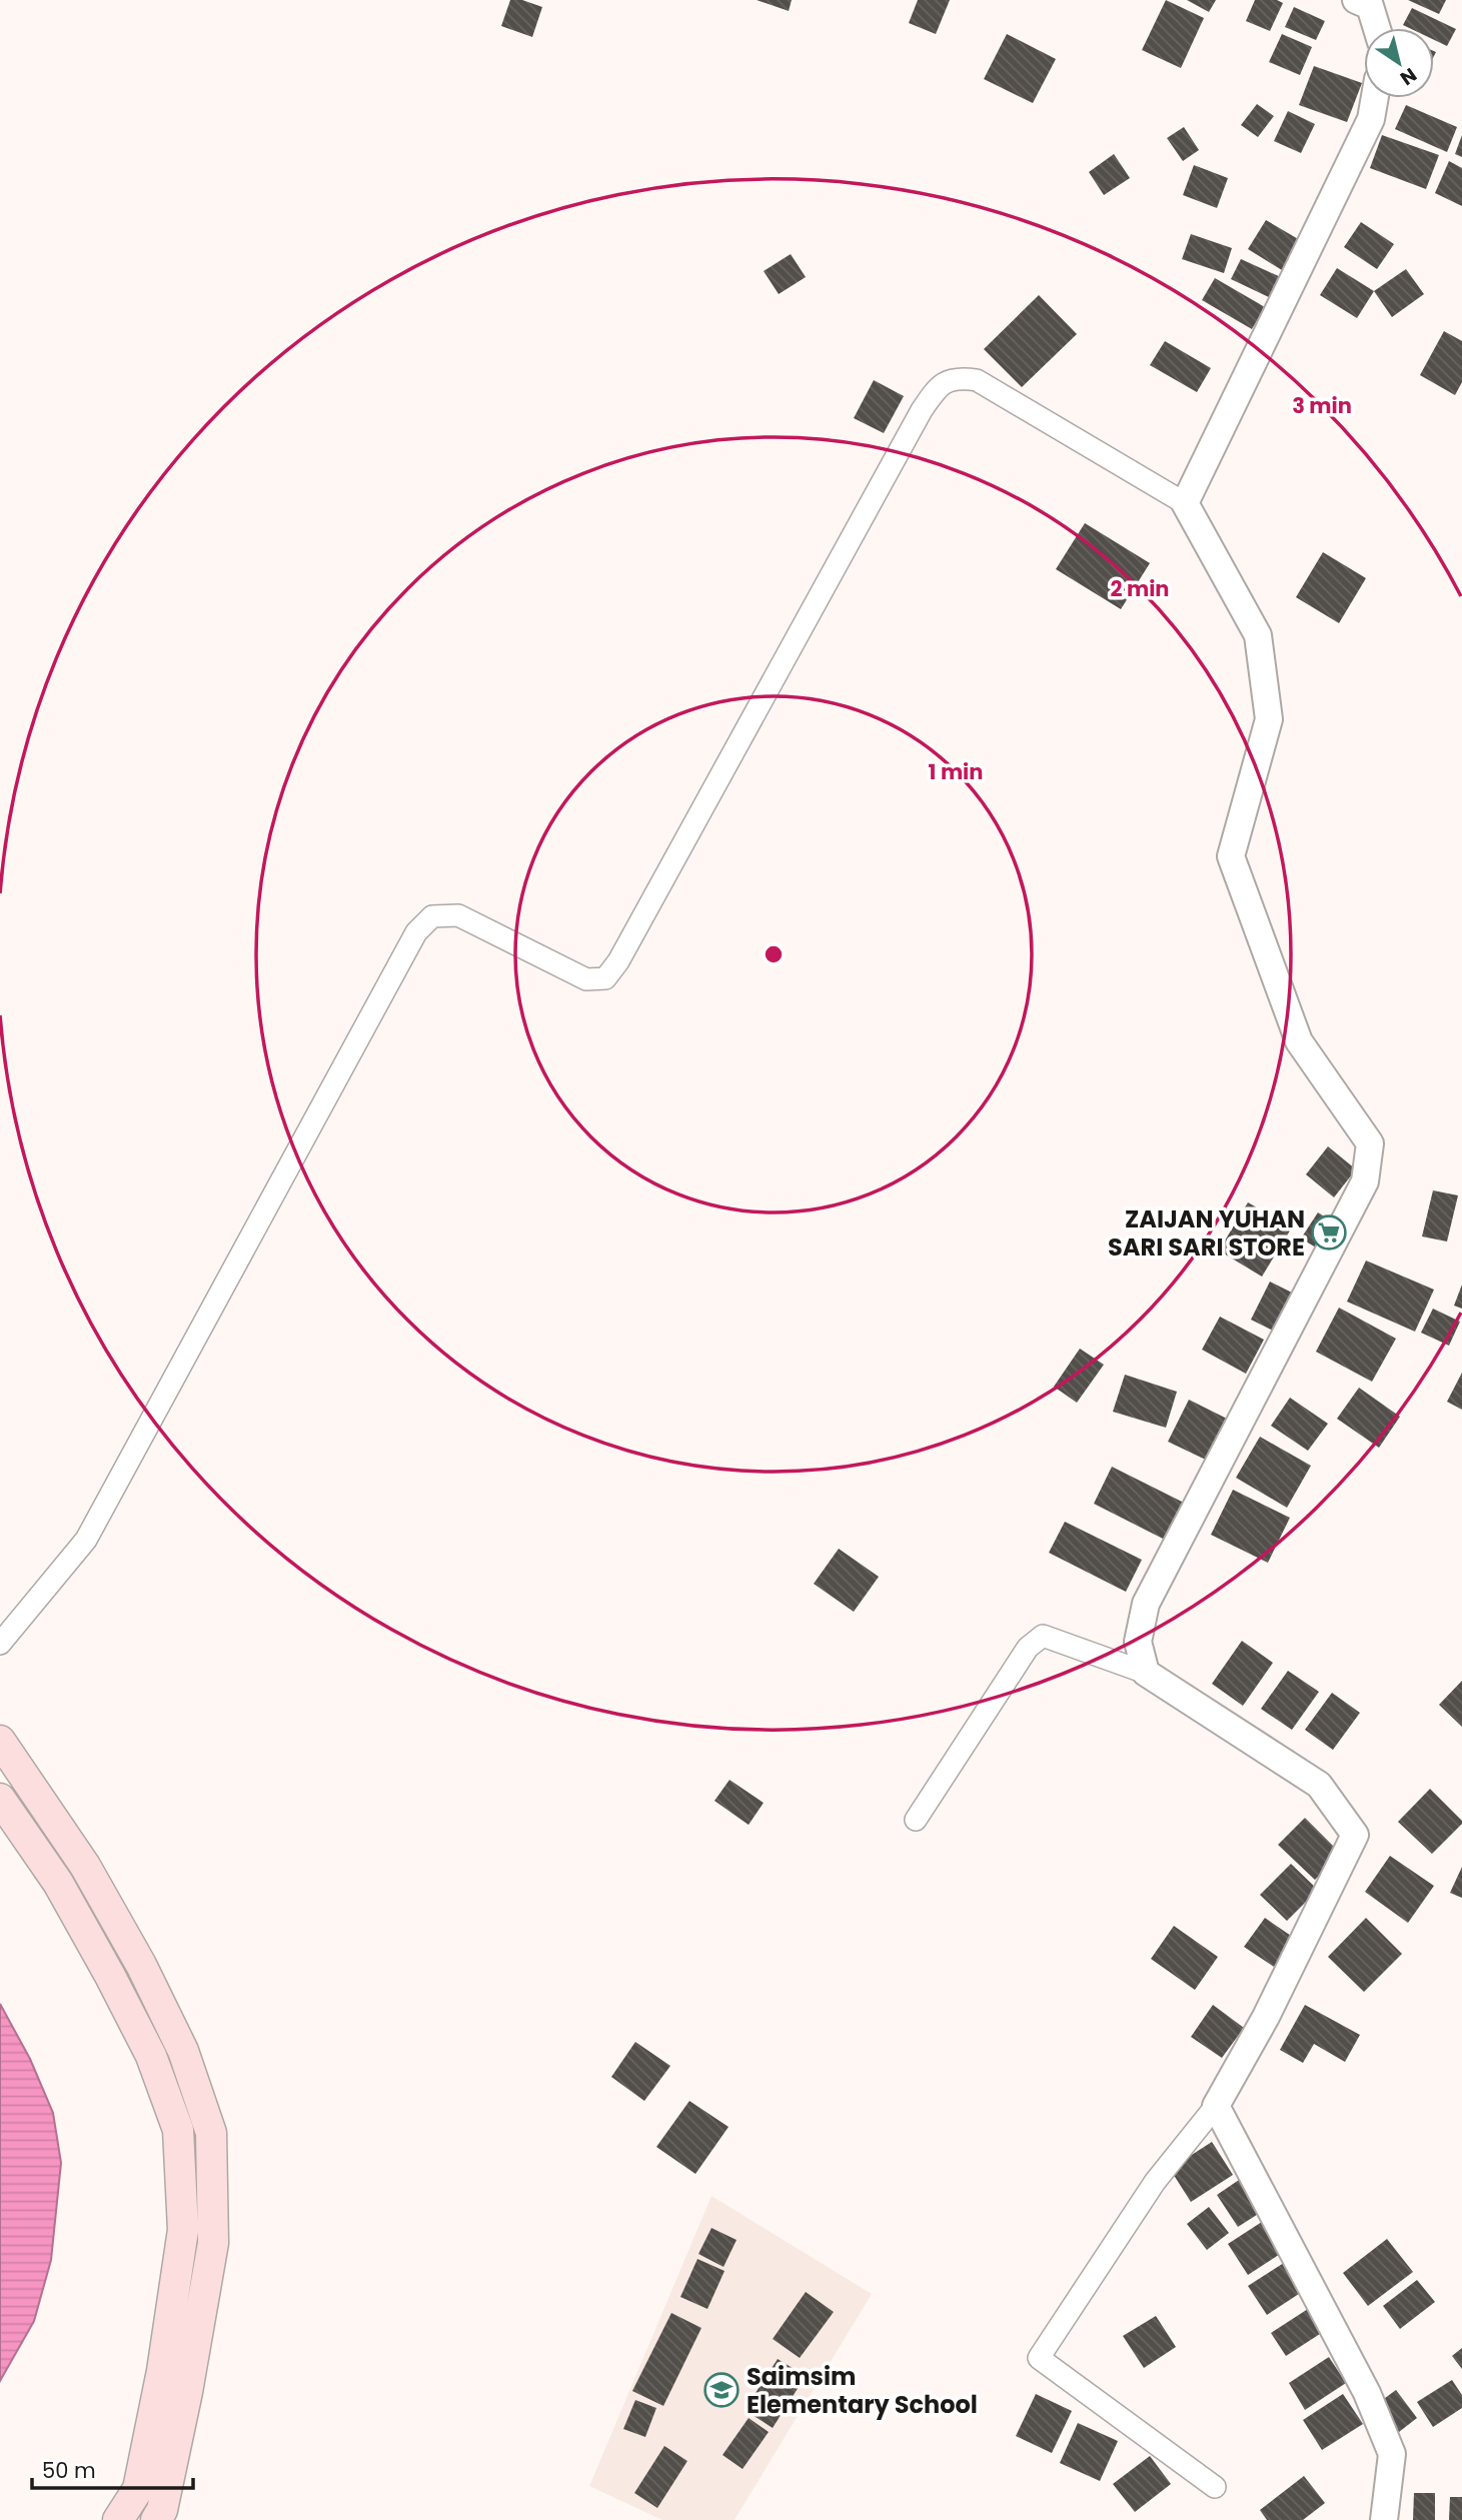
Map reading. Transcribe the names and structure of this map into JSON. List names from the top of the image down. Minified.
{"places":{"supermarket":["ZAIJAN YUHAN SARI SARI STORE"],"school or university":["Saimsim Elementary School"]},"scale_bar":"50 m","north":"bottom right","rings":["3 min","2 min","1 min"]}
